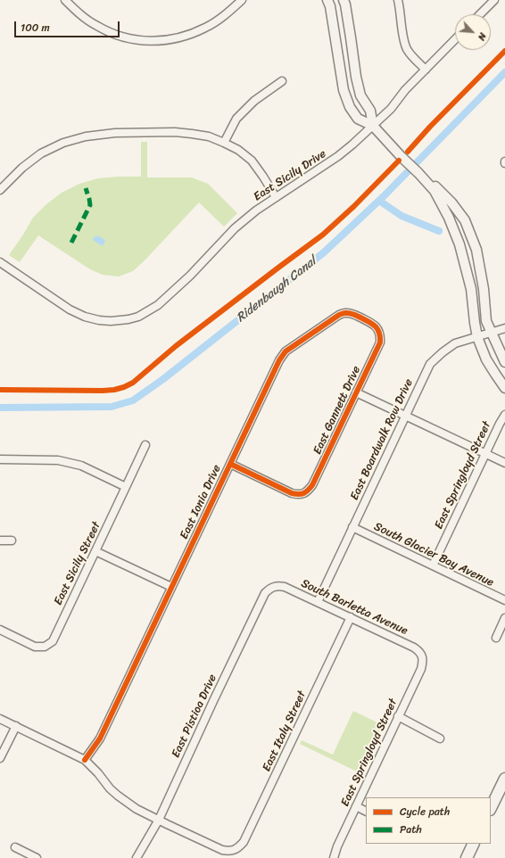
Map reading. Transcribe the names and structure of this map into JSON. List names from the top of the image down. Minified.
{"streets":{"street":["East Sicily Drive","East Gannett Drive","East Boardwalk Row Drive","East Springloyd Street","East Ionia Drive","South Glacier Bay Avenue","East Sicily Street","South Barletta Avenue","East Pistioa Drive","East Italy Street"]},"crossings":[["East Gannett Drive","East Ionia Drive"],["East Boardwalk Row Drive","South Glacier Bay Avenue"],["East Boardwalk Row Drive","South Barletta Avenue"],["East Springloyd Street","South Glacier Bay Avenue"],["East Springloyd Street","South Barletta Avenue"],["South Barletta Avenue","East Pistioa Drive"],["South Barletta Avenue","East Italy Street"],["East Pistioa Drive","East Italy Street"]],"water":["Ridenbaugh Canal"],"legend":["Cycle path","Path"],"scale_bar":"100 m","north":"bottom right"}
